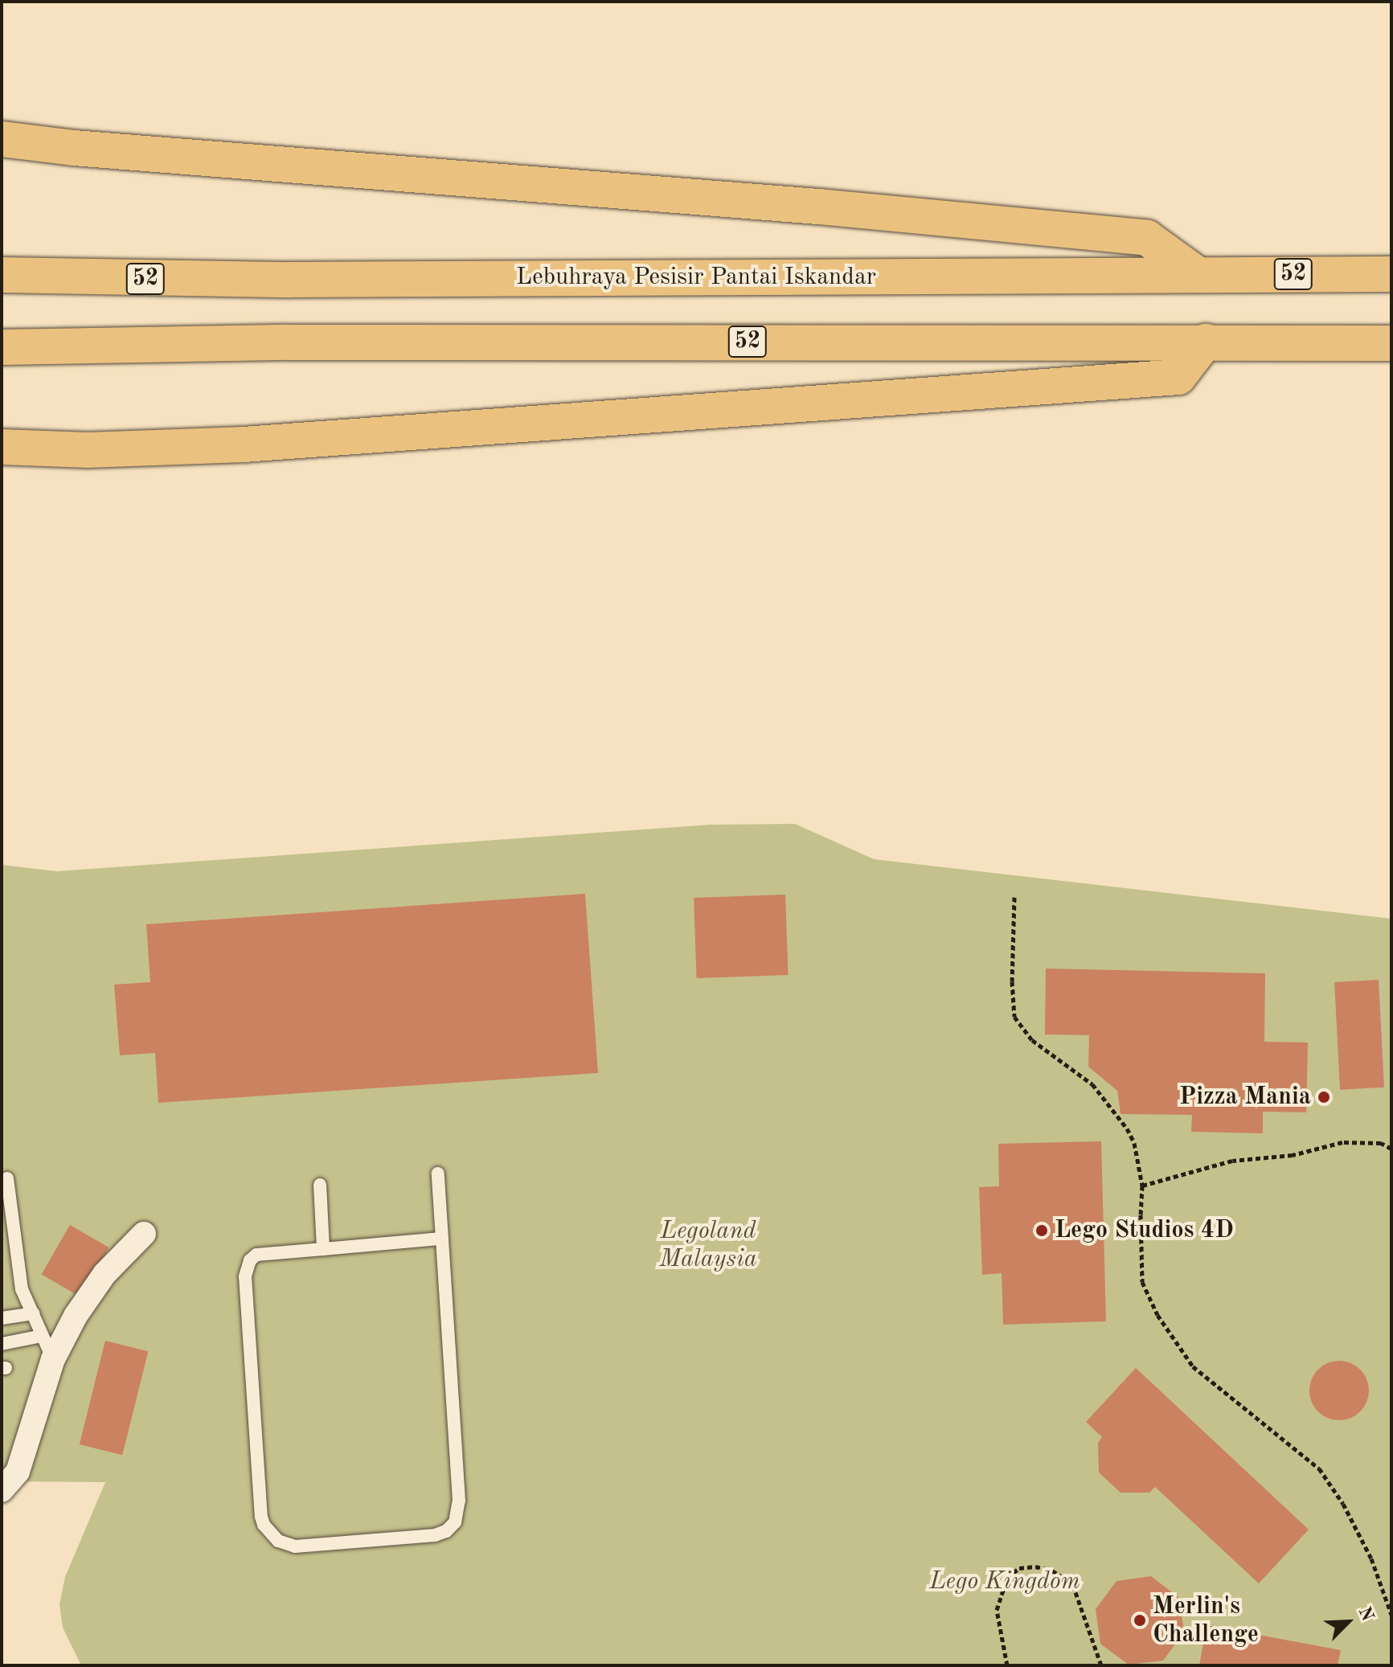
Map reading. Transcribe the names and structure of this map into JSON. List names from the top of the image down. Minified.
{"streets":{"highway":["52","Lebuhraya Pesisir Pantai Iskandar"]},"parks":["Legoland Malaysia","Lego Kingdom"],"places":["Pizza Mania","Lego Studios 4D","Merlin's Challenge"],"north":"top right"}
